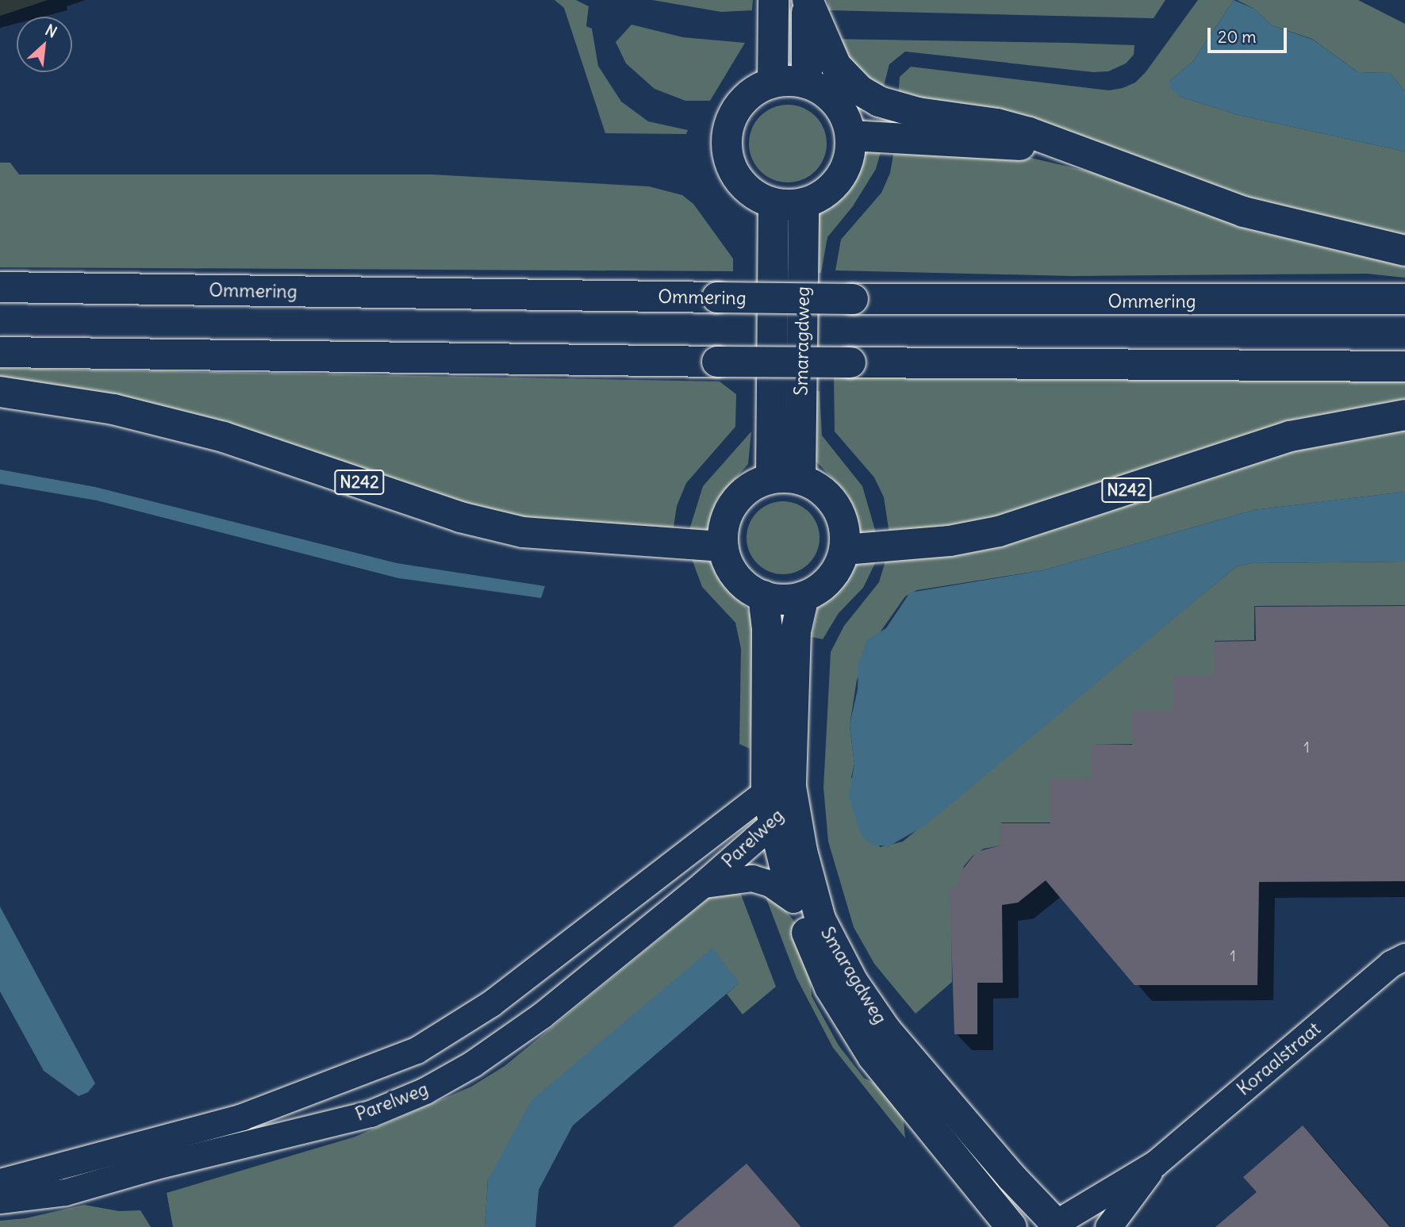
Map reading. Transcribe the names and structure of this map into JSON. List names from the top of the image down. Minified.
{"streets":{"main road":["Ommering","Smaragdweg","N242"],"street":["Parelweg","Koraalstraat"]},"crossings":[["Smaragdweg","N242"],["Smaragdweg","Parelweg"],["Smaragdweg","Koraalstraat"]],"house_numbers":["1","1"],"scale_bar":"20 m","north":"top right"}
